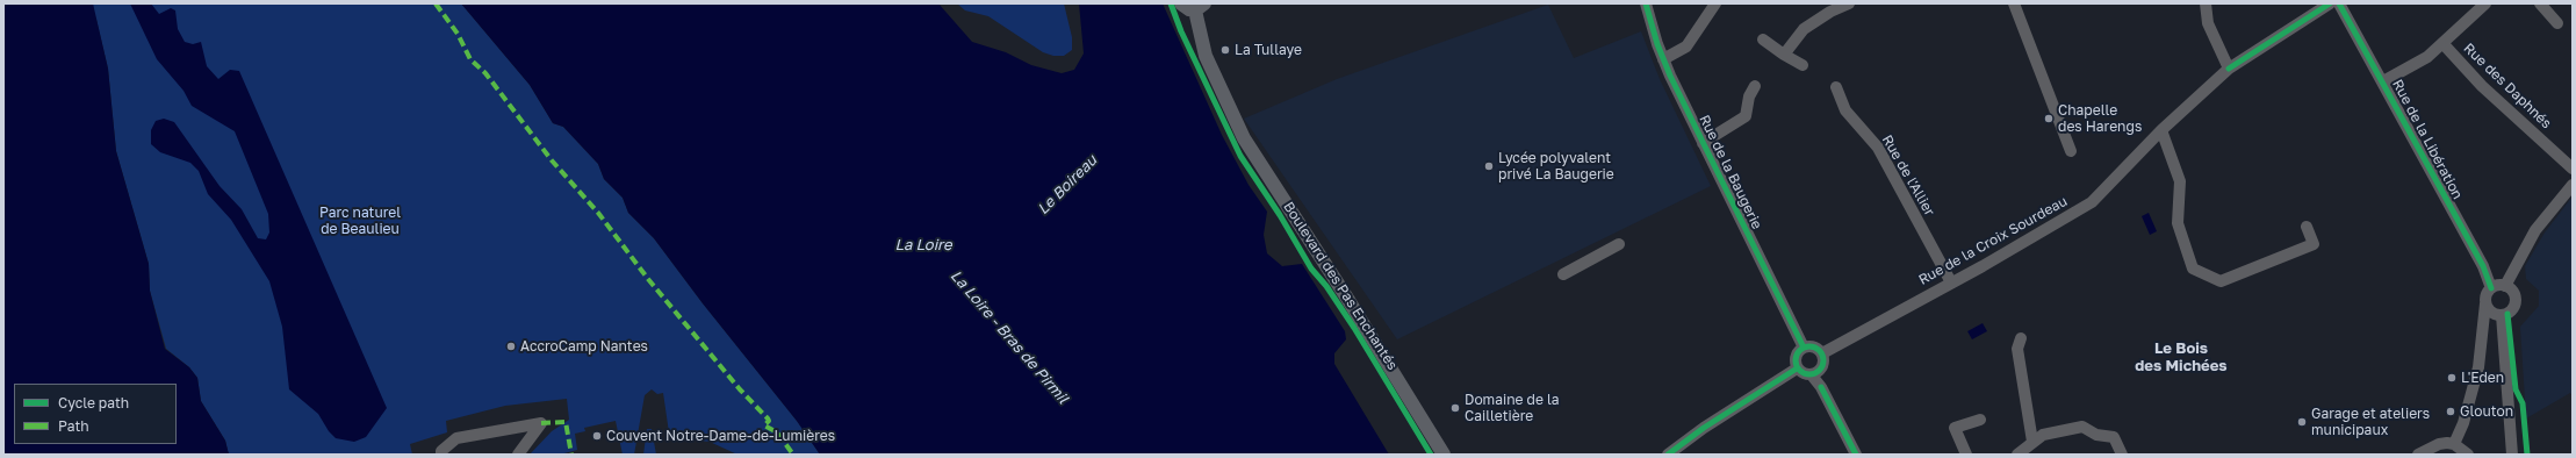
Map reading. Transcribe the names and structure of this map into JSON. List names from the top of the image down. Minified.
{"streets":{"main road":["Boulevard des Pas Enchantés"],"street":["Rue des Daphnés","Rue de la Libération","Rue de la Baugerie","Rue de l'Allier","Rue de la Croix Sourdeau"]},"crossings":[["Rue de la Baugerie","Rue de la Croix Sourdeau"],["Rue de l'Allier","Rue de la Croix Sourdeau"]],"districts":["Le Bois des Michées"],"water":["Le Boireau","La Loire","La Loire - Bras de Pirmil"],"parks":["Parc naturel de Beaulieu"],"places":["La Tullaye","Chapelle des Harengs","Lycée polyvalent privé La Baugerie","AccroCamp Nantes","L'Eden","Domaine de la Cailletière","Glouton","Garage et ateliers municipaux","Couvent Notre-Dame-de-Lumières"],"legend":["Cycle path","Path"]}
